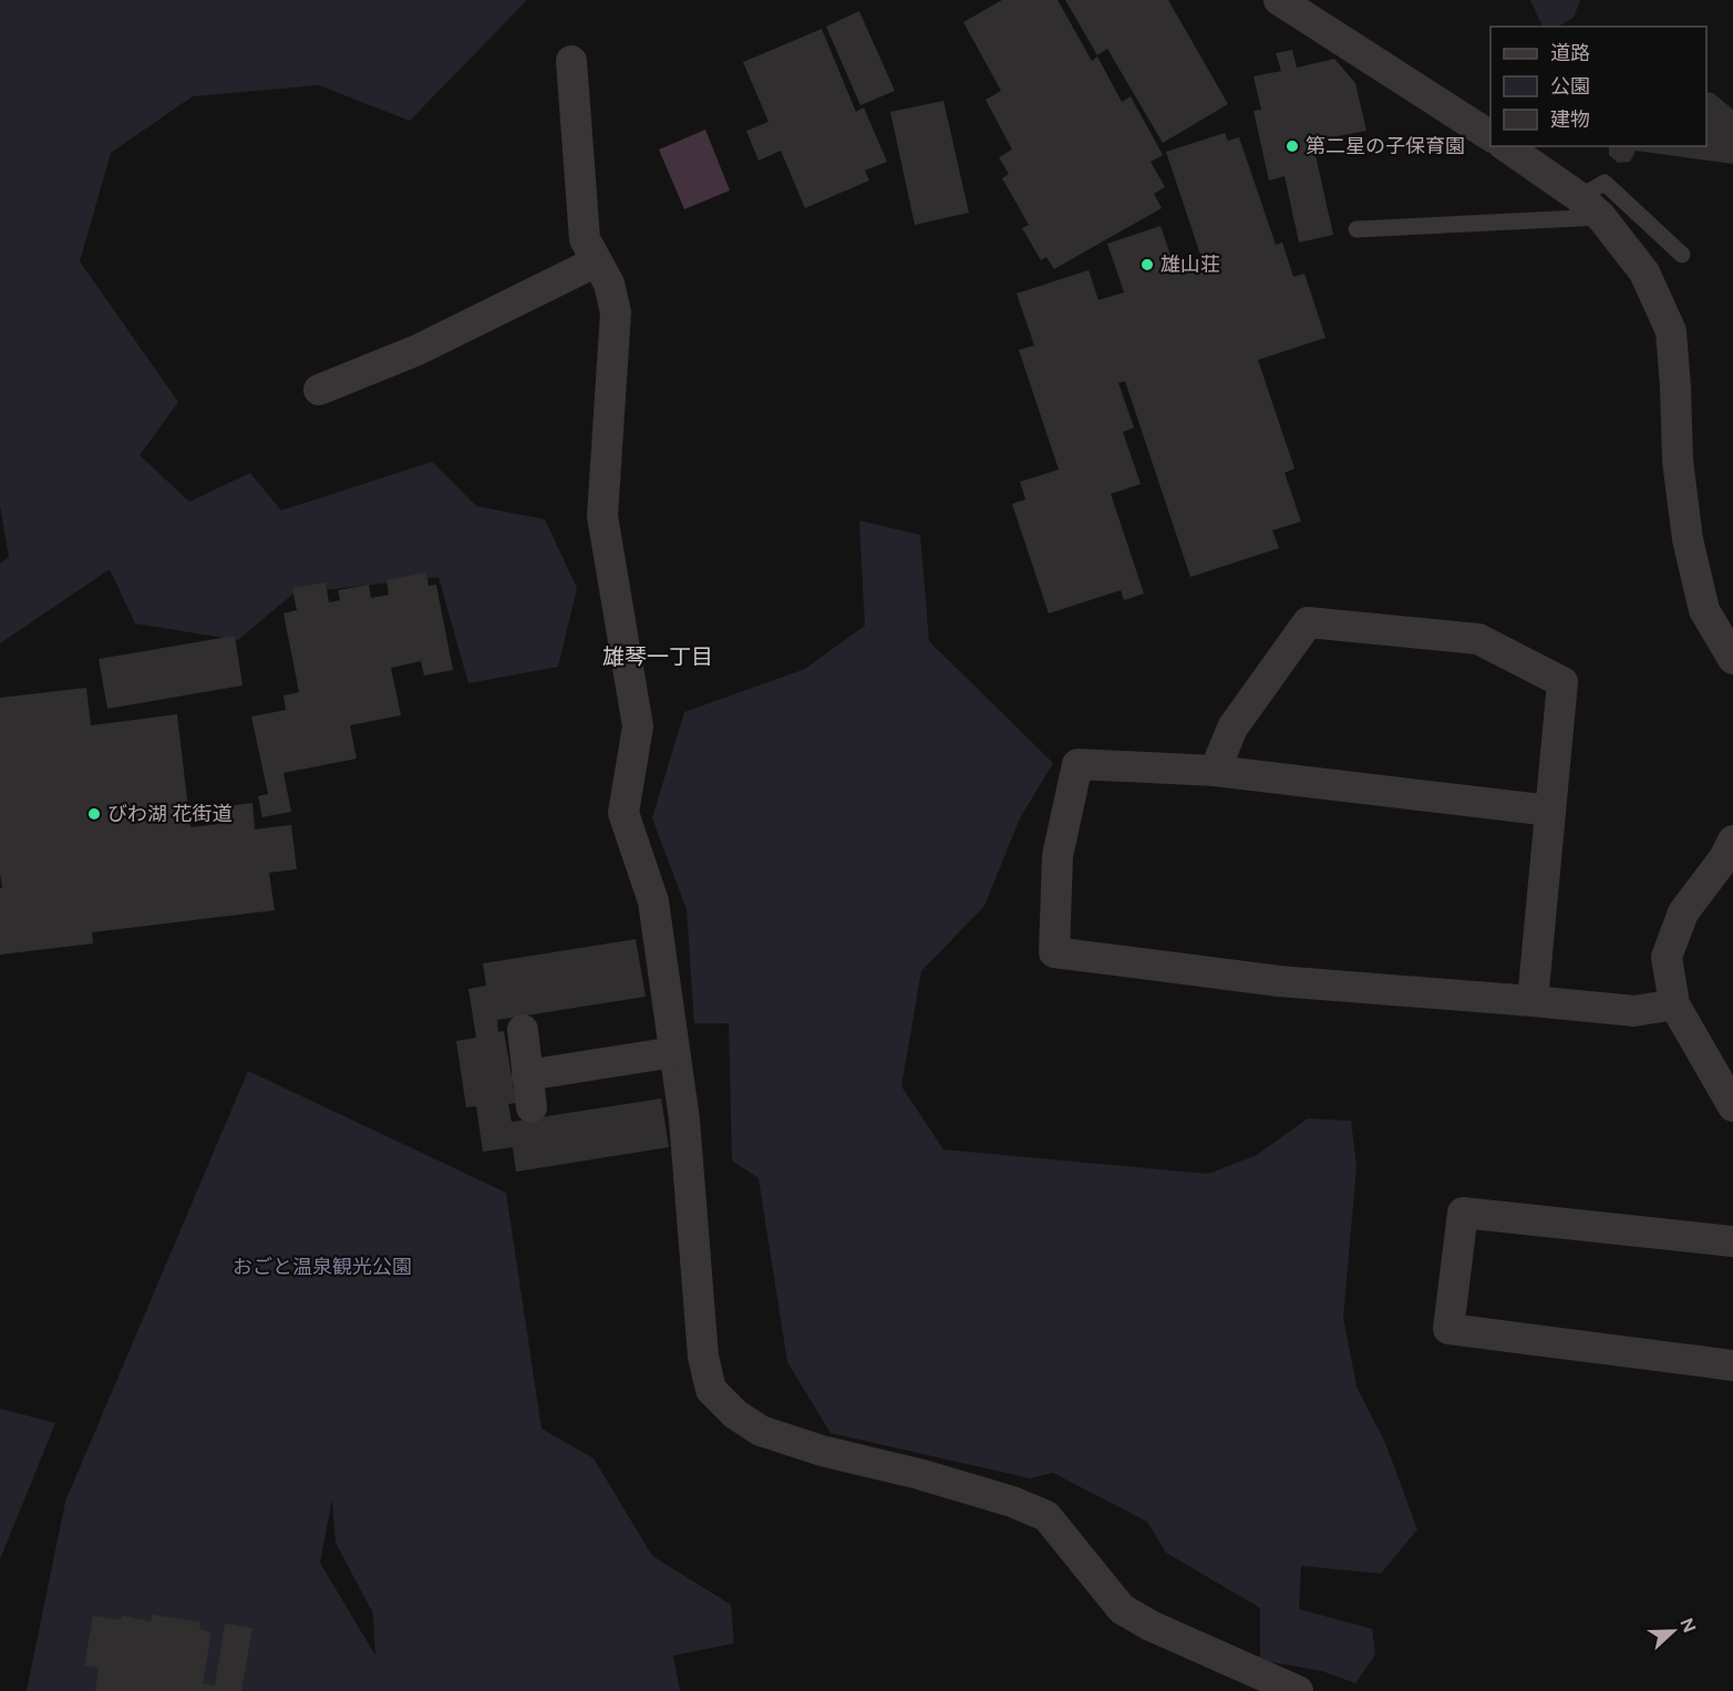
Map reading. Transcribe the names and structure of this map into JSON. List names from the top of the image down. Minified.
{"districts":["雄琴一丁目"],"parks":["おごと温泉観光公園"],"places":["第二星の子保育園","雄山荘","びわ湖 花街道"],"legend":["道路","公園","建物"],"north":"right"}
